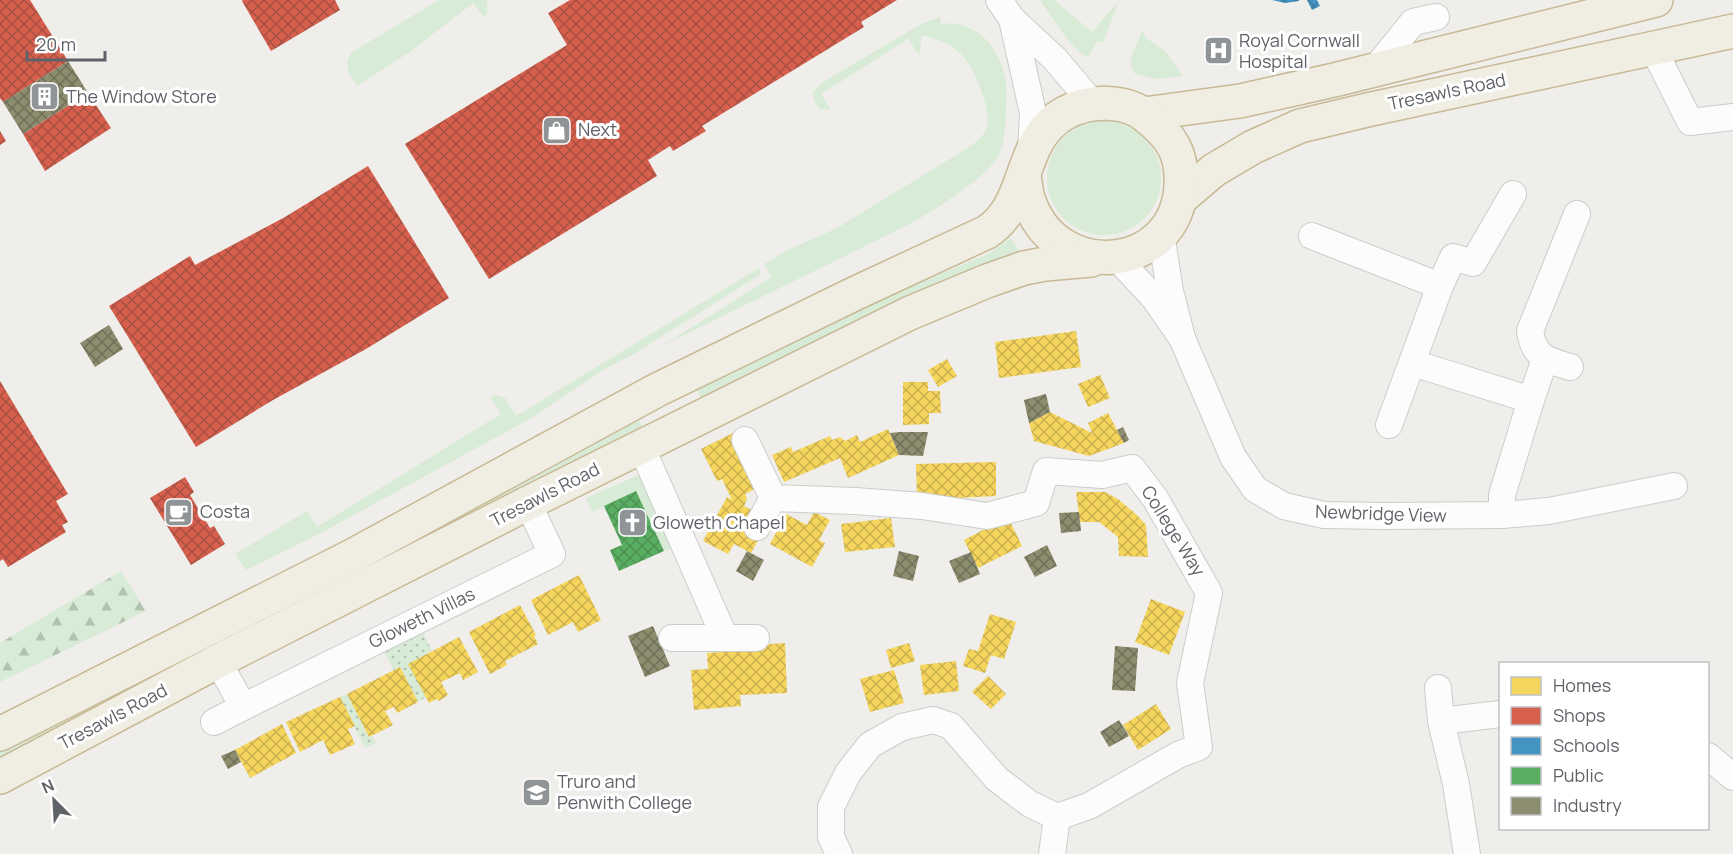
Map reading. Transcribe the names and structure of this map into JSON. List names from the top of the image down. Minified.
{"streets":{"highway":["Tresawls Road"],"street":["Newbridge View","College Way","Gloweth Villas"]},"crossings":[["Tresawls Road","Newbridge View"],["Tresawls Road","Gloweth Villas"]],"places":{"hospital":["Royal Cornwall Hospital"],"building":["The Window Store"],"shop":["Next"],"cafe":["Costa"],"church":["Gloweth Chapel"],"school or university":["Truro and Penwith College"]},"legend":["Homes","Shops","Schools","Public","Industry"],"scale_bar":"20 m","north":"top left"}
